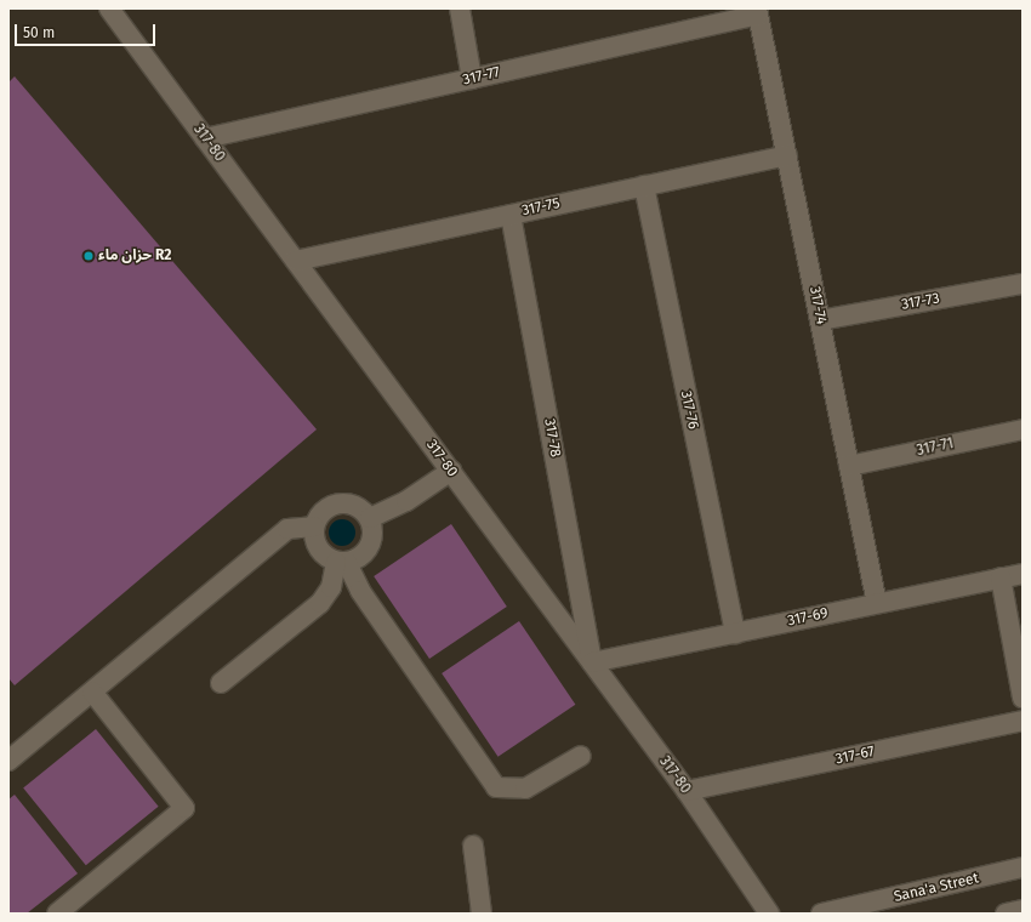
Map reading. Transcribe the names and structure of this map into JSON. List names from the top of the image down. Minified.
{"streets":{"street":["317-77","317-80","317-75","317-73","317-74","317-76","317-78","317-71","317-69","317-67","Sana'a Street"]},"crossings":[["317-77","317-80"],["317-77","317-74"],["317-80","317-75"],["317-80","317-78"],["317-80","317-69"],["317-80","317-67"],["317-75","317-74"],["317-75","317-76"],["317-75","317-78"],["317-73","317-74"],["317-74","317-71"],["317-74","317-69"],["317-76","317-69"],["317-78","317-69"]],"places":["حزان ماء R2"],"scale_bar":"50 m"}
